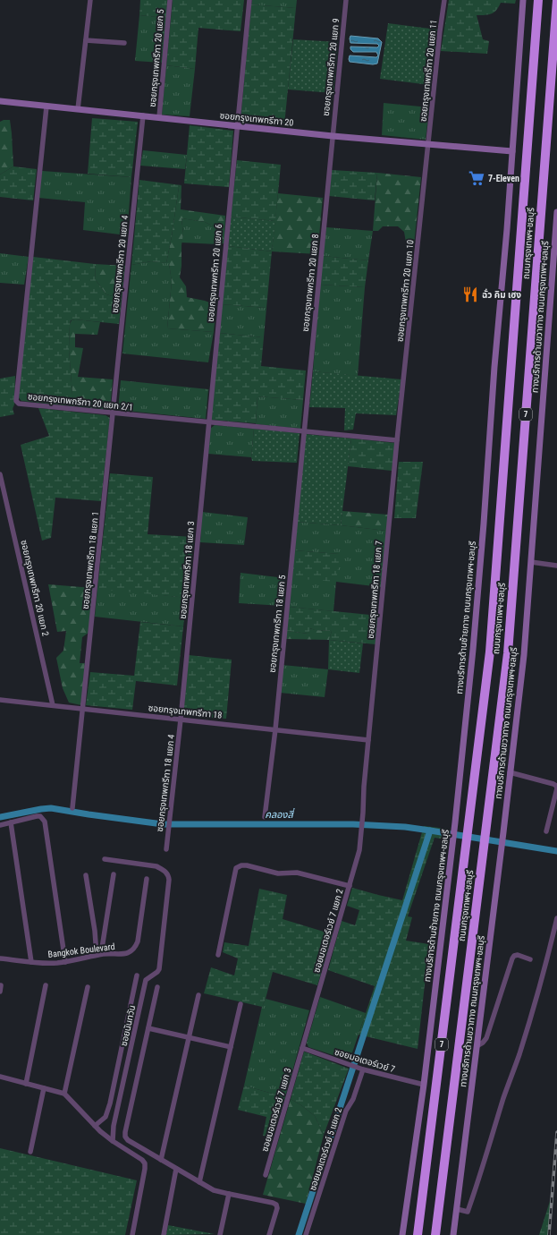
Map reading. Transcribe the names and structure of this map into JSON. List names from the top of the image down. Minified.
{"streets":{"highway":["ถนนกรุงเทพฯ-ชลบุรี","7"],"main road":["ซอยกรุงเทพกรีฑา 20","ทางบริการด้านขวาทาง ถนนกรุงเทพฯ-ชลบุรี","ทางบริการด้านซ้ายทาง ถนนกรุงเทพฯ-ชลบุรี"],"street":["ซอยกรุงเทพกรีฑา 20 แยก 5","ซอยกรุงเทพกรีฑา 20 แยก 9","ซอยกรุงเทพกรีฑา 20 แยก 11","ซอยกรุงเทพกรีฑา 20 แยก 4","ซอยกรุงเทพกรีฑา 20 แยก 6","ซอยกรุงเทพกรีฑา 20 แยก 8","ซอยกรุงเทพกรีฑา 20 แยก 10","ซอยกรุงเทพกรีฑา 20 แยก 2/1","ซอยกรุงเทพกรีฑา 18 แยก 1","ซอยกรุงเทพกรีฑา 18 แยก 3","ซอยกรุงเทพกรีฑา 20 แยก 2","ซอยกรุงเทพกรีฑา 18 แยก 7","ซอยกรุงเทพกรีฑา 18 แยก 5","ซอยกรุงเทพกรีฑา 18","ซอยกรุงเทพกรีฑา 18 แยก 4","ซอยมอเตอร์เวย์ 7 แยก 2","Bangkok Boulevard","ซอยนันทวัน","ซอยมอเตอร์เวย์ 7","ซอยมอเตอร์เวย์ 7 แยก 3","ซอยมอเตอร์เวย์ 5 แยก 2"]},"crossings":[["ซอยกรุงเทพกรีฑา 20 แยก 5","ซอยกรุงเทพกรีฑา 20"],["ซอยกรุงเทพกรีฑา 20 แยก 9","ซอยกรุงเทพกรีฑา 20"],["ซอยกรุงเทพกรีฑา 20 แยก 9","ซอยกรุงเทพกรีฑา 20 แยก 8"],["ซอยกรุงเทพกรีฑา 20 แยก 11","ซอยกรุงเทพกรีฑา 20"],["ซอยกรุงเทพกรีฑา 20 แยก 11","ซอยกรุงเทพกรีฑา 20 แยก 10"],["ซอยกรุงเทพกรีฑา 20","ซอยกรุงเทพกรีฑา 20 แยก 4"],["ซอยกรุงเทพกรีฑา 20","ซอยกรุงเทพกรีฑา 20 แยก 6"],["ซอยกรุงเทพกรีฑา 20","ซอยกรุงเทพกรีฑา 20 แยก 8"],["ซอยกรุงเทพกรีฑา 20","ซอยกรุงเทพกรีฑา 20 แยก 10"],["ซอยกรุงเทพกรีฑา 20","ซอยกรุงเทพกรีฑา 20 แยก 2/1"],["ซอยกรุงเทพกรีฑา 20","ทางบริการด้านซ้ายทาง ถนนกรุงเทพฯ-ชลบุรี"],["ซอยกรุงเทพกรีฑา 20 แยก 4","ซอยกรุงเทพกรีฑา 20 แยก 2/1"],["ซอยกรุงเทพกรีฑา 20 แยก 4","ซอยกรุงเทพกรีฑา 18 แยก 1"],["ซอยกรุงเทพกรีฑา 20 แยก 6","ซอยกรุงเทพกรีฑา 20 แยก 2/1"],["ซอยกรุงเทพกรีฑา 20 แยก 6","ซอยกรุงเทพกรีฑา 18 แยก 3"],["ซอยกรุงเทพกรีฑา 20 แยก 8","ซอยกรุงเทพกรีฑา 20 แยก 2/1"],["ซอยกรุงเทพกรีฑา 20 แยก 8","ซอยกรุงเทพกรีฑา 18 แยก 5"],["ซอยกรุงเทพกรีฑา 20 แยก 10","ซอยกรุงเทพกรีฑา 20 แยก 2/1"],["ซอยกรุงเทพกรีฑา 20 แยก 10","ซอยกรุงเทพกรีฑา 18 แยก 7"],["ซอยกรุงเทพกรีฑา 20 แยก 2/1","ซอยกรุงเทพกรีฑา 18 แยก 1"],["ซอยกรุงเทพกรีฑา 20 แยก 2/1","ซอยกรุงเทพกรีฑา 18 แยก 3"],["ซอยกรุงเทพกรีฑา 20 แยก 2/1","ซอยกรุงเทพกรีฑา 18 แยก 7"],["ซอยกรุงเทพกรีฑา 20 แยก 2/1","ซอยกรุงเทพกรีฑา 18 แยก 5"],["ซอยกรุงเทพกรีฑา 18 แยก 1","ซอยกรุงเทพกรีฑา 18"],["ซอยกรุงเทพกรีฑา 18 แยก 3","ซอยกรุงเทพกรีฑา 18"],["ซอยกรุงเทพกรีฑา 18 แยก 3","ซอยกรุงเทพกรีฑา 18 แยก 4"],["ซอยกรุงเทพกรีฑา 20 แยก 2","ซอยกรุงเทพกรีฑา 18"],["ซอยกรุงเทพกรีฑา 18 แยก 7","ซอยกรุงเทพกรีฑา 18"],["ซอยกรุงเทพกรีฑา 18 แยก 7","ซอยมอเตอร์เวย์ 7 แยก 2"],["ทางบริการด้านซ้ายทาง ถนนกรุงเทพฯ-ชลบุรี","ซอยมอเตอร์เวย์ 7"],["ซอยกรุงเทพกรีฑา 18 แยก 5","ซอยกรุงเทพกรีฑา 18"],["ซอยกรุงเทพกรีฑา 18","ซอยกรุงเทพกรีฑา 18 แยก 4"],["ซอยมอเตอร์เวย์ 7 แยก 2","ซอยมอเตอร์เวย์ 7"],["ซอยมอเตอร์เวย์ 7 แยก 2","ซอยมอเตอร์เวย์ 7 แยก 3"],["ซอยมอเตอร์เวย์ 7","ซอยมอเตอร์เวย์ 7 แยก 3"],["ซอยมอเตอร์เวย์ 7","ซอยมอเตอร์เวย์ 5 แยก 2"]],"water":["คลองสี่"],"places":{"supermarket":["7-Eleven"],"restaurant":["ฉั่ว คิม เฮง"]}}
